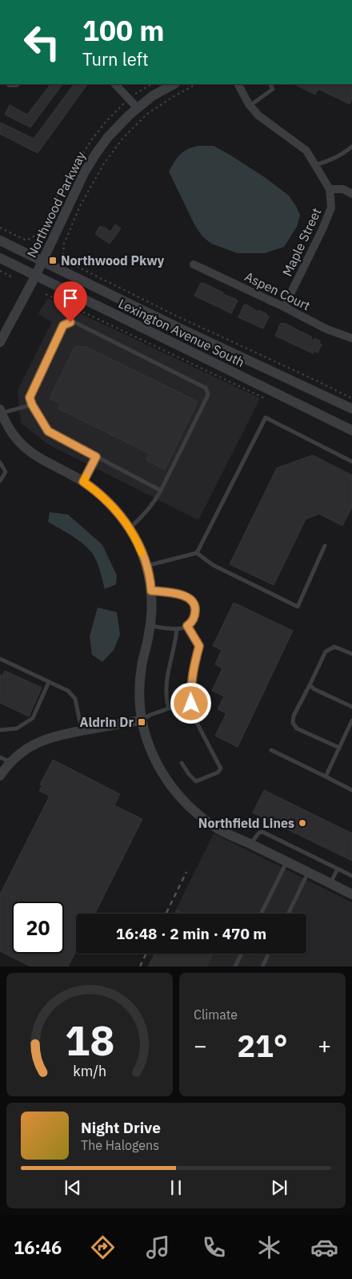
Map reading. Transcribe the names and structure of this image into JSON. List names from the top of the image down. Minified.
{"streets":{"street":["Northwood Parkway","Maple Street","Aspen Court","Lexington Avenue South"]},"crossings":[["Northwood Parkway","Lexington Avenue South"],["Maple Street","Aspen Court"]],"places":{"transit":["Northwood Pkwy","Aldrin Dr"],"other":["Northfield Lines"]},"page":{"turn":["100 m","Turn left"],"limit":"20","trip":"16:48 · 2 min · 470 m","tile":"Climate","heat":["−","21°","+"],"song":["Night Drive","The Halogens"],"tabs":"16:46","gauge":["18","km/h"]}}
